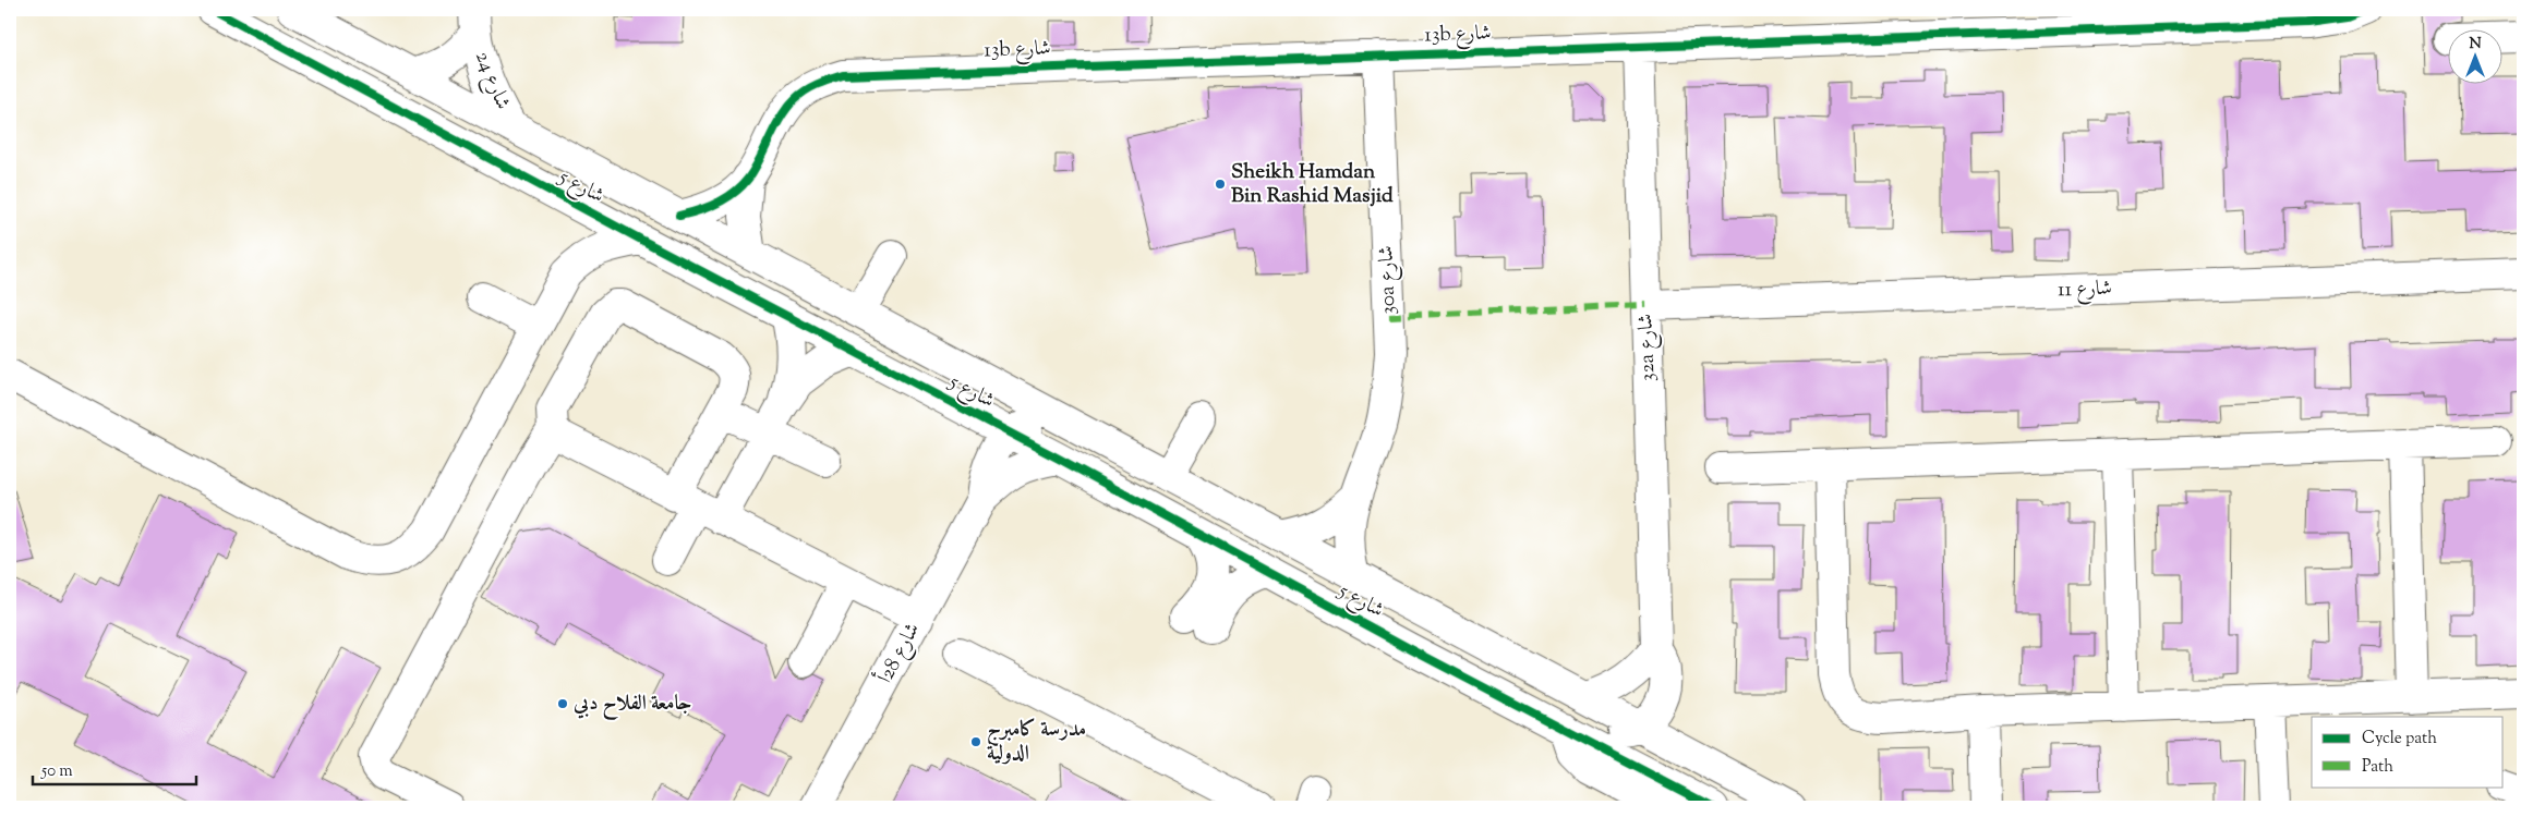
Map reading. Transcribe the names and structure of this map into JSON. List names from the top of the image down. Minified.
{"streets":{"street":["13b شارع","شارع 24","شارع 5","30a شارع","شارع 11","32a شارع","شارع 28أ"]},"crossings":[["13b شارع","شارع 5"],["13b شارع","30a شارع"],["13b شارع","32a شارع"],["شارع 24","شارع 5"],["شارع 5","30a شارع"],["شارع 5","32a شارع"],["شارع 5","شارع 28أ"],["شارع 11","32a شارع"]],"places":["Sheikh Hamdan Bin Rashid Masjid","جامعة الفلاح دبي","مدرسة كامبرج الدولية"],"legend":["Cycle path","Path"],"scale_bar":"50 m","north":"top"}
